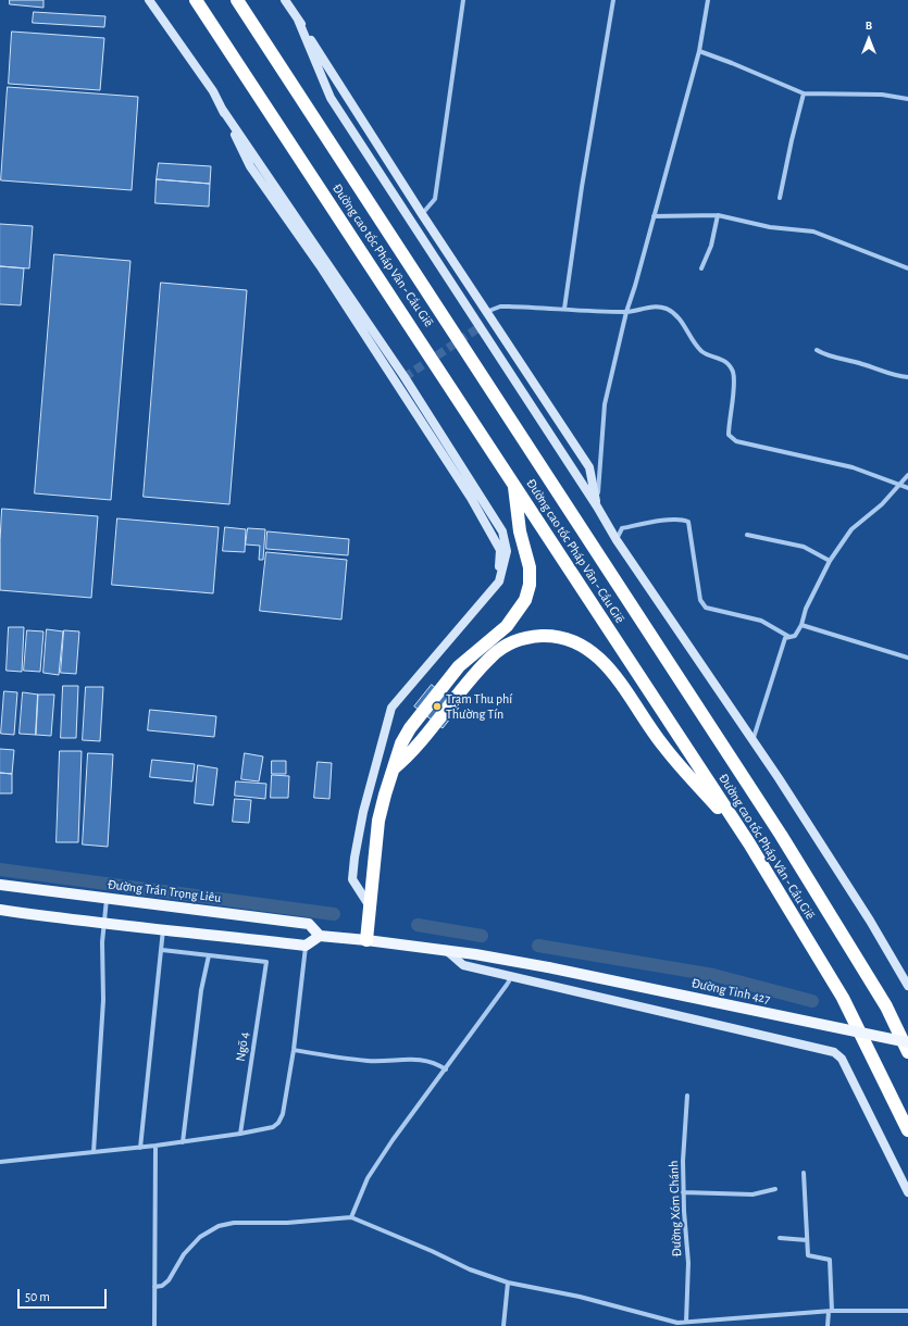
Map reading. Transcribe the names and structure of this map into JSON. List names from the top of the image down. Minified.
{"streets":{"highway":["Đường cao tốc Pháp Vân - Cầu Giẽ"],"main road":["Đường Trần Trọng Liêu","Đường Tỉnh 427"],"street":["Ngõ 4","Đường Xóm Chánh"]},"places":["Trạm Thu phí Thường Tín"],"scale_bar":"50 m","north":"top"}
